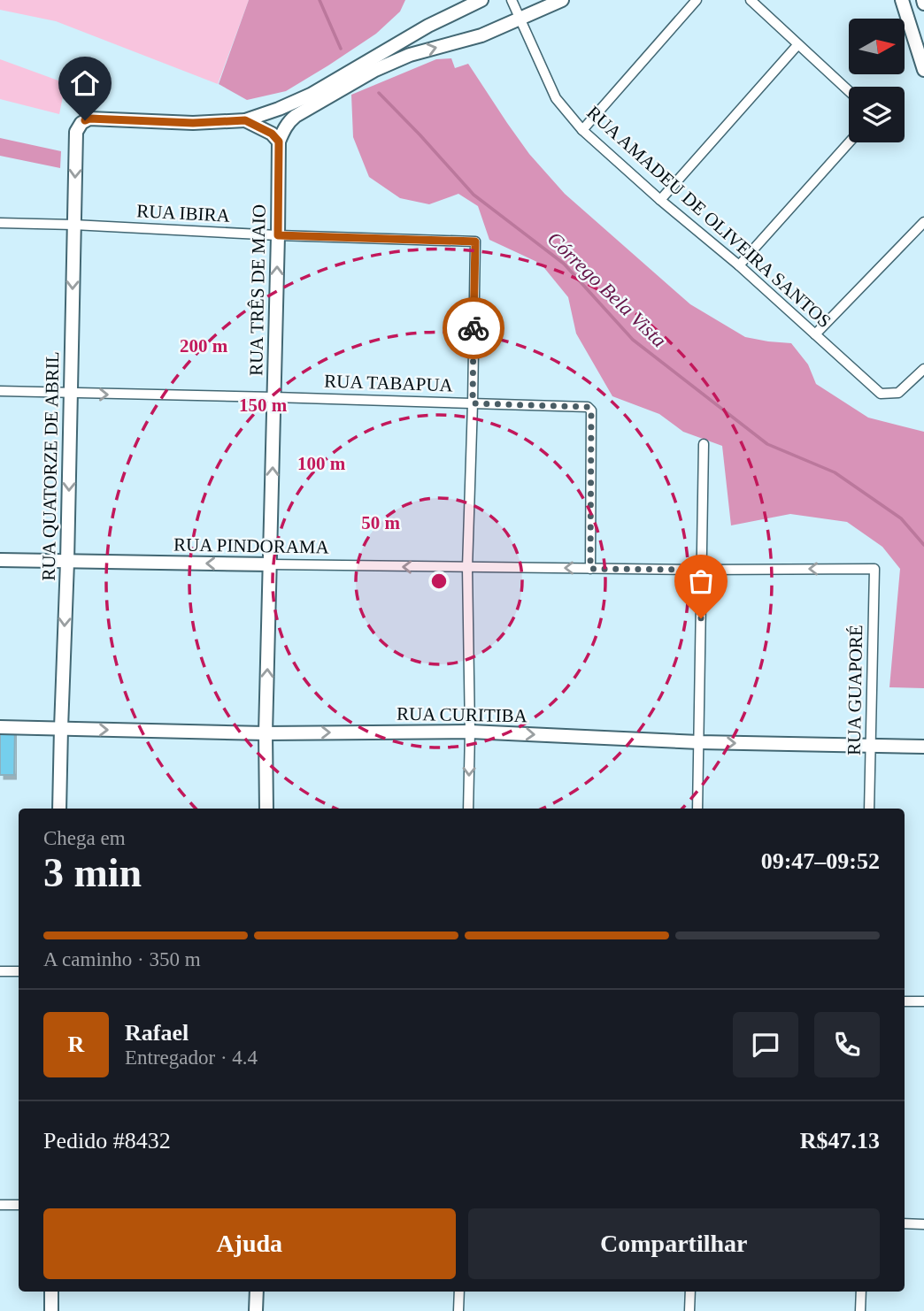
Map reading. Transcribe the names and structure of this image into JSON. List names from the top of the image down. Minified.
{"streets":{"street":["RUA IBIRA","RUA AMADEU DE OLIVEIRA SANTOS","RUA TRÊS DE MAIO","RUA TABAPUA","RUA QUATORZE DE ABRIL","RUA PINDORAMA","RUA GUAPORÉ","RUA CURITIBA"]},"crossings":[["RUA IBIRA","RUA TRÊS DE MAIO"],["RUA IBIRA","RUA TABAPUA"],["RUA IBIRA","RUA QUATORZE DE ABRIL"],["RUA TRÊS DE MAIO","RUA TABAPUA"],["RUA TRÊS DE MAIO","RUA PINDORAMA"],["RUA TRÊS DE MAIO","RUA CURITIBA"],["RUA TABAPUA","RUA QUATORZE DE ABRIL"],["RUA TABAPUA","RUA PINDORAMA"],["RUA QUATORZE DE ABRIL","RUA PINDORAMA"],["RUA QUATORZE DE ABRIL","RUA CURITIBA"],["RUA PINDORAMA","RUA GUAPORÉ"],["RUA GUAPORÉ","RUA CURITIBA"]],"one_way":["RUA TRÊS DE MAIO","RUA QUATORZE DE ABRIL","RUA PINDORAMA","RUA CURITIBA"],"water":["Córrego Bela Vista"],"north":"right","page":{"heading":["3 min","Chega em","09:47–09:52"],"panel":["Rafael","Entregador · 4.4","Pedido #8432","R$47.13"],"bar":"A caminho · 350 m","round":"R","buttons":["Ajuda","Compartilhar"]},"rings":["200 m","150 m","100 m","50 m"]}
